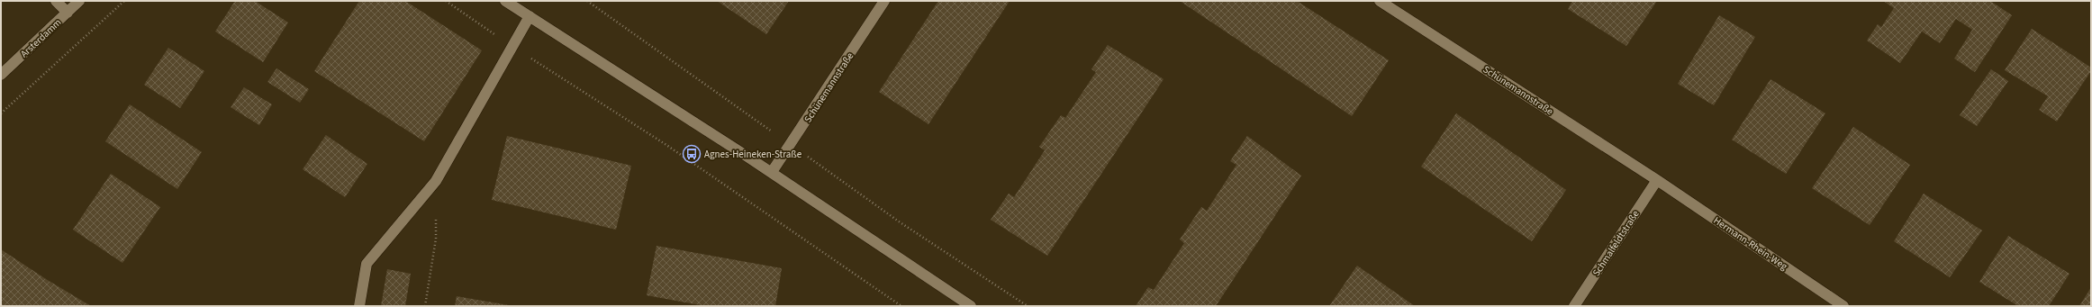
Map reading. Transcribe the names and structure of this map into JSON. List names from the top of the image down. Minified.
{"streets":{"street":["Arsterdamm","Schünemannstraße","Schmalfeldtstraße","Hermann-Rhein-Weg"]},"crossings":[["Schünemannstraße","Schmalfeldtstraße"],["Schünemannstraße","Hermann-Rhein-Weg"],["Schmalfeldtstraße","Hermann-Rhein-Weg"]],"places":{"bus stop":["Agnes-Heineken-Straße"]}}
